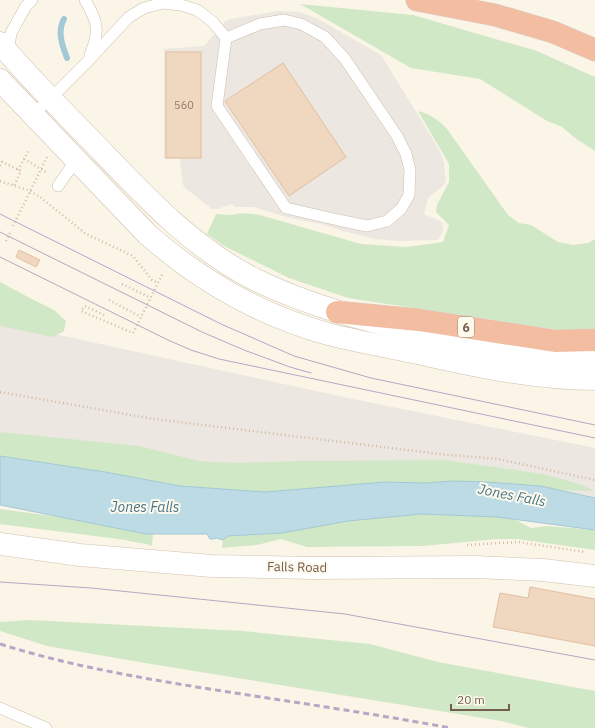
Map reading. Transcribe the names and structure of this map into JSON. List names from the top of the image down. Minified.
{"streets":{"highway":["6"],"street":["Falls Road"]},"water":["Jones Falls"],"house_numbers":["560"],"scale_bar":"20 m"}
